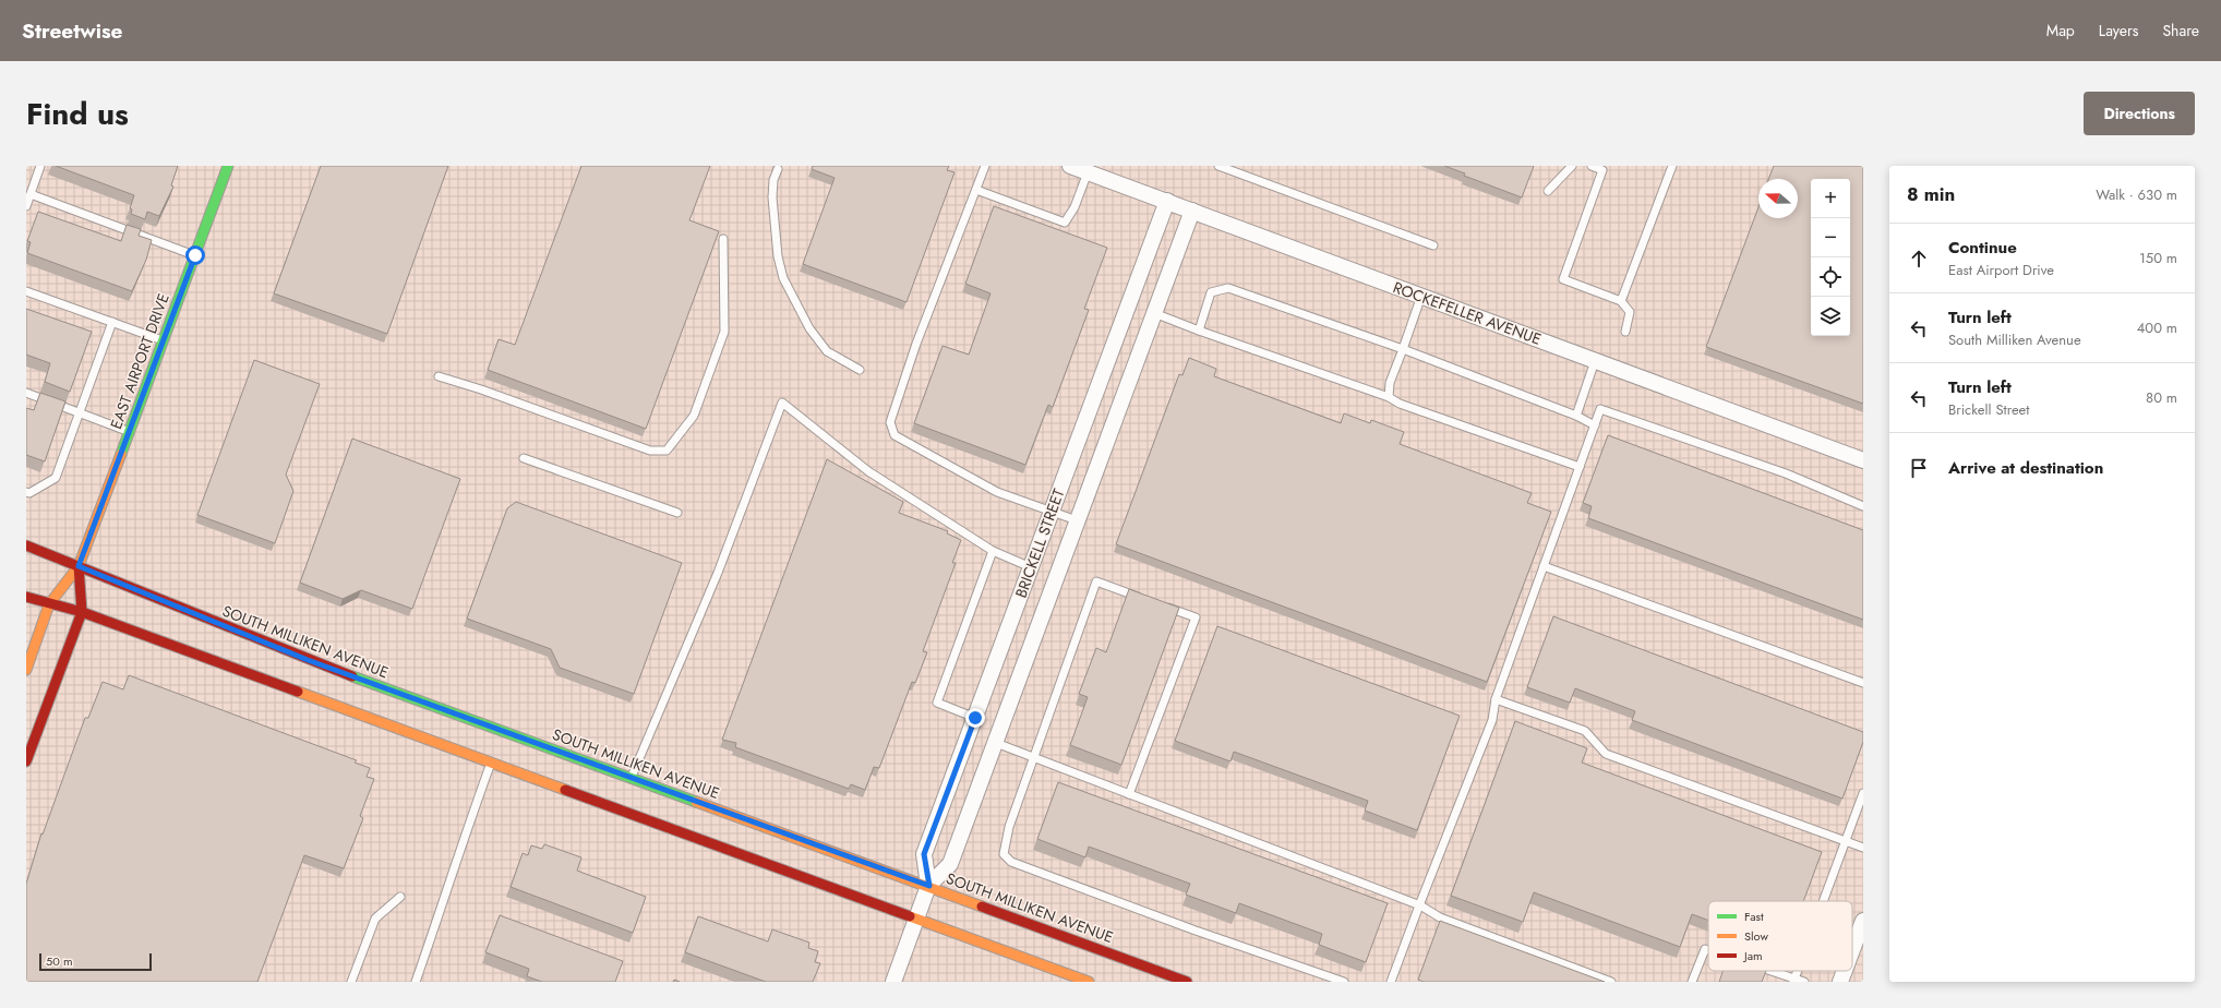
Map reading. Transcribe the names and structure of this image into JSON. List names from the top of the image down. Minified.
{"streets":{"main road":["EAST AIRPORT DRIVE","SOUTH MILLIKEN AVENUE"],"street":["ROCKEFELLER AVENUE","BRICKELL STREET"]},"crossings":[["ROCKEFELLER AVENUE","BRICKELL STREET"],["EAST AIRPORT DRIVE","SOUTH MILLIKEN AVENUE"],["BRICKELL STREET","SOUTH MILLIKEN AVENUE"]],"legend":["Fast","Slow","Jam"],"scale_bar":"50 m","north":"left","page":{"header":"Streetwise","nav":["Map","Layers","Share"],"title":"Find us","buttons":"Directions","heading":["8 min","Walk · 630 m"],"map_buttons":["+","−"],"list":[["Continue","East Airport Drive","150 m"],["Turn left","South Milliken Avenue","400 m"],["Turn left","Brickell Street","80 m"],"Arrive at destination"],"scale":"50 m"}}
